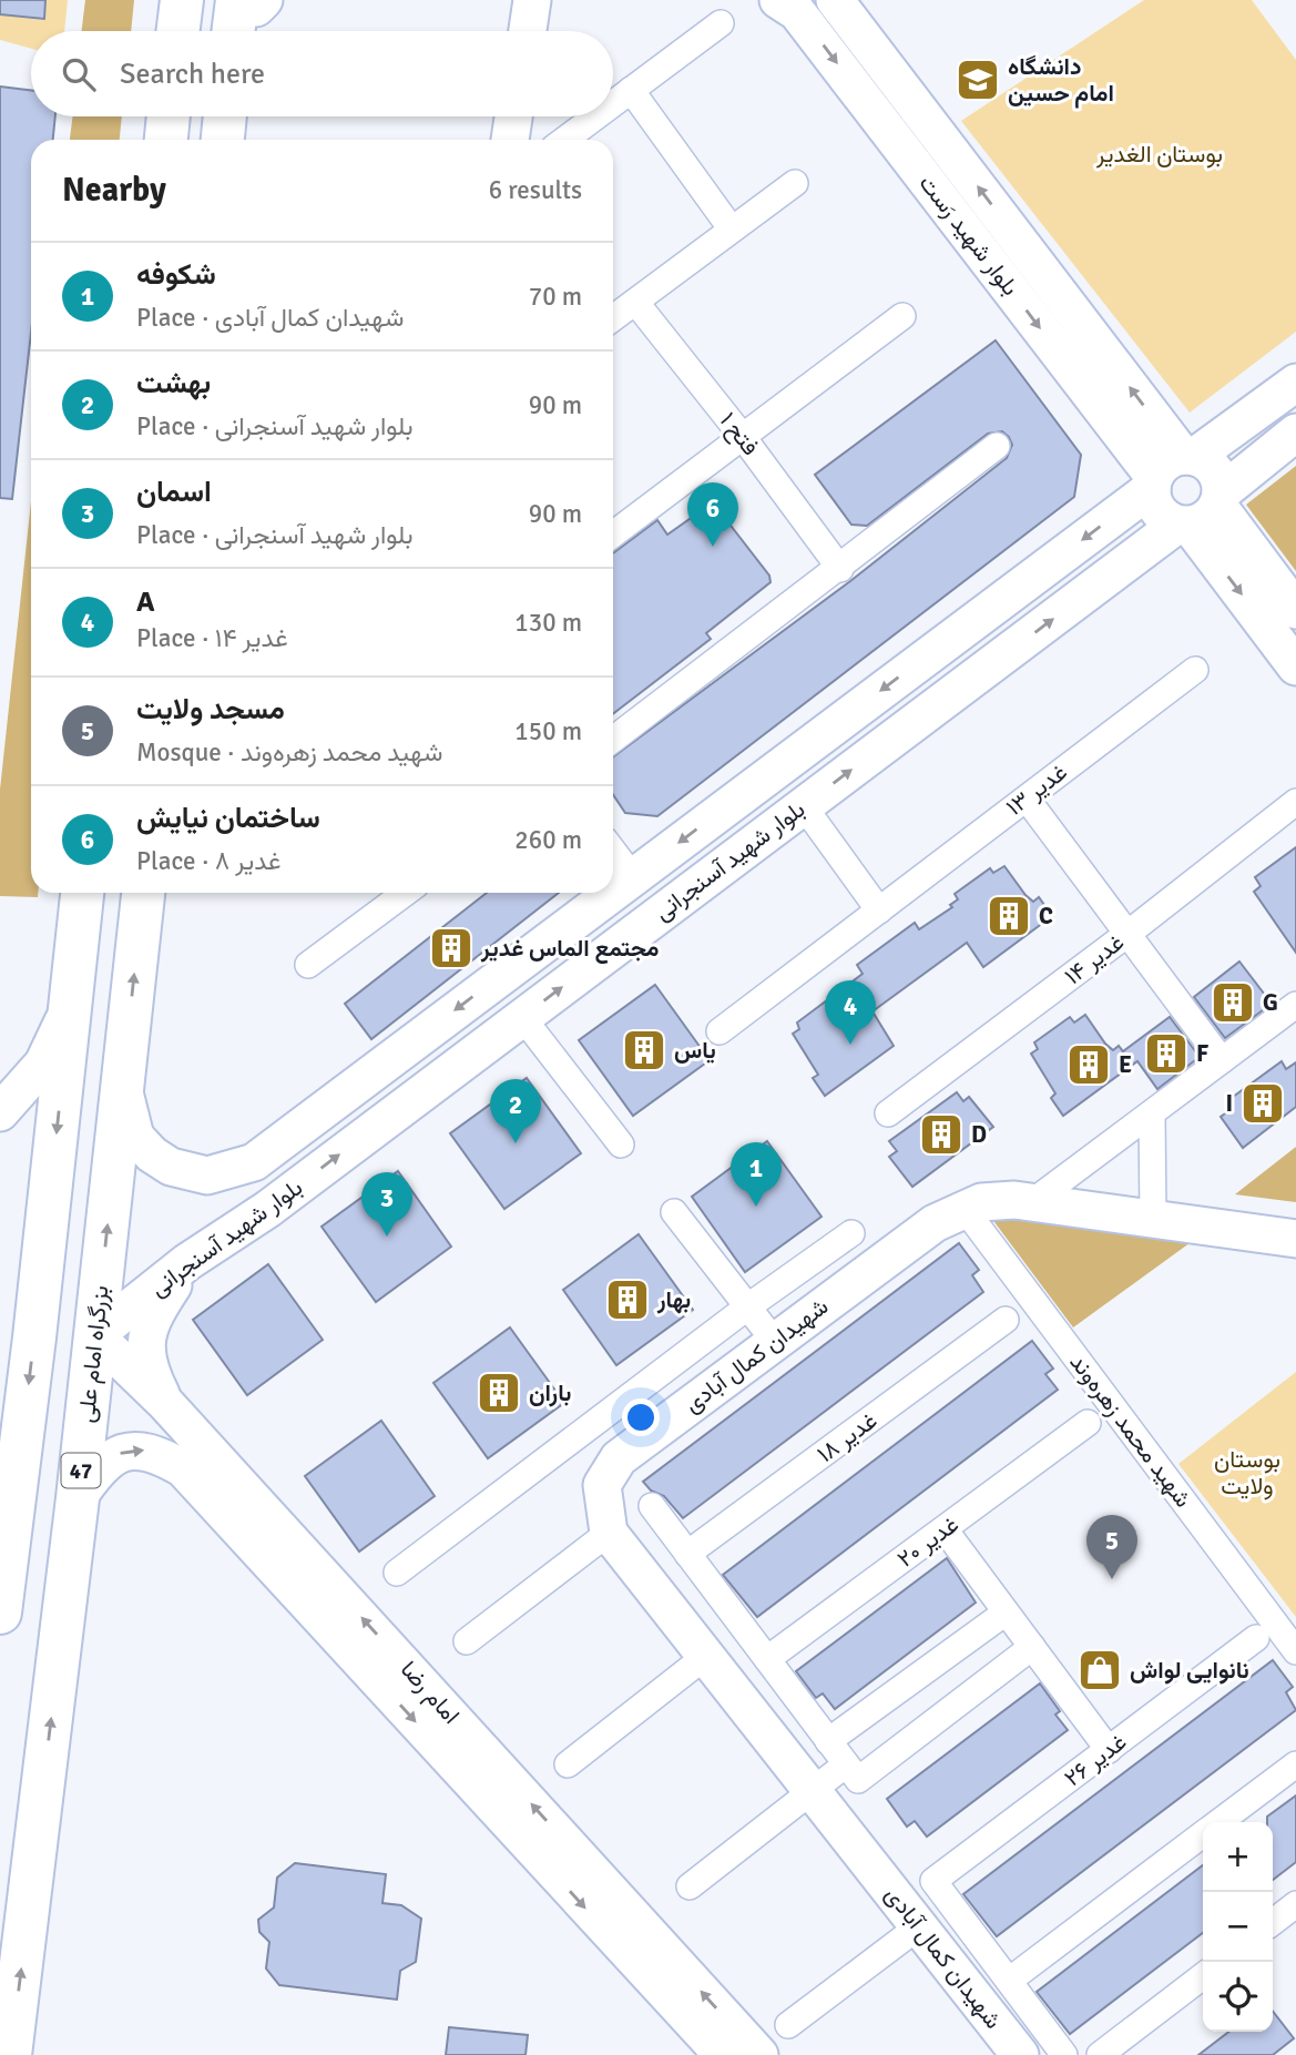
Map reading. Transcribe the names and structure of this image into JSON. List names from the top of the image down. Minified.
{"streets":{"highway":["بزرگراه امام علی","47"],"main road":["بلوار شهید رَست","بلوار شهید آسنجرانی","شهیدان کمال آبادی","امام رضا"],"street":["فتح ۱","غدیر ۱۳","غدیر ۱۴","شهید محمد زهره‌وند","غدیر ۱۸","غدیر ۲۰","غدیر ۲۶"]},"crossings":[["بلوار شهید رَست","بلوار شهید آسنجرانی"],["بلوار شهید آسنجرانی","بزرگراه امام علی"],["بلوار شهید آسنجرانی","امام رضا"],["بزرگراه امام علی","امام رضا"],["شهیدان کمال آبادی","شهید محمد زهره‌وند"]],"parks":["بوستان الغدیر","بوستان ولایت"],"places":{"school or university":["دانشگاه امام حسین"],"building":["C","مجتمع الماس غدیر","G","یاس","F","E","I","D","بهار","باران"],"shop":["نانوایی لواش"]},"page":{"search":"Search here","heading":["Nearby","6 results"],"list":[{"mark":"1","name":"شکوفه","note":"Place · شهیدان کمال آبادی","value":"70 m"},{"mark":"2","name":"بهشت","note":"Place · بلوار شهید آسنجرانی","value":"90 m"},{"mark":"3","name":"اسمان","note":"Place · بلوار شهید آسنجرانی","value":"90 m"},{"mark":"4","name":"A","note":"Place · غدیر ۱۴","value":"130 m"},{"mark":"5","name":"مسجد ولایت","note":"Mosque · شهید محمد زهره‌وند","value":"150 m"},{"mark":"6","name":"ساختمان نیایش","note":"Place · غدیر ۸","value":"260 m"}],"pins":["6","4","2","1","3","5"],"map_buttons":["+","−"]}}
